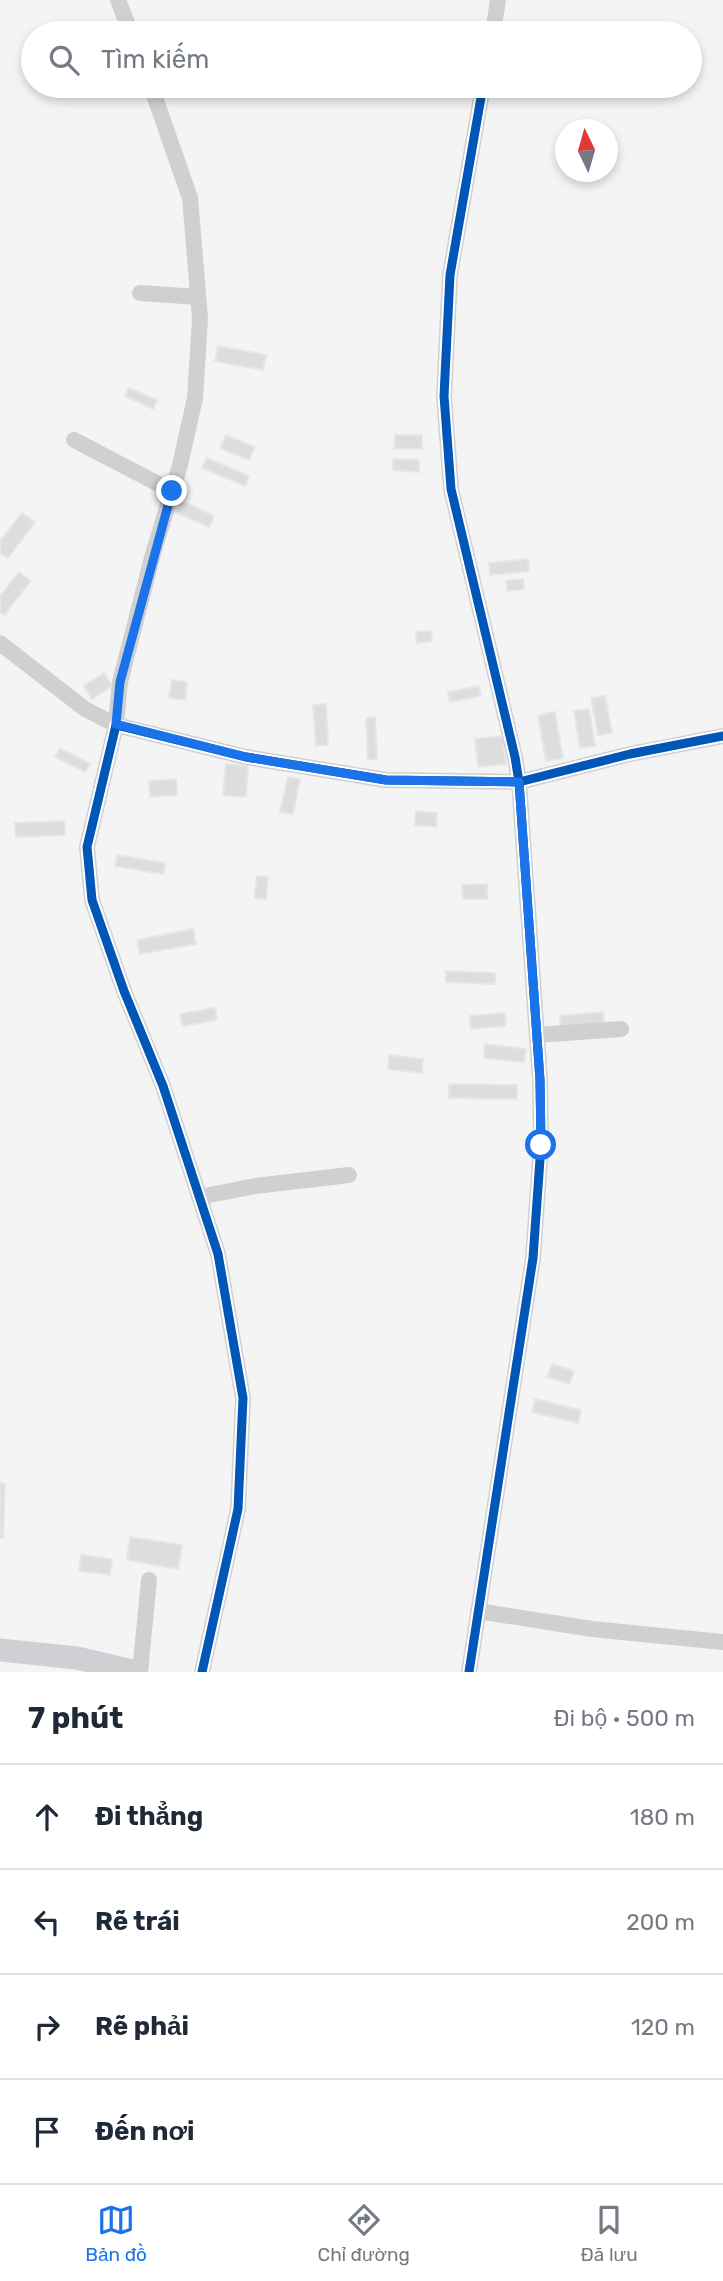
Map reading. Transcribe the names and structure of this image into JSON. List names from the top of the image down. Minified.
{"north":"top","page":{"search":"Tìm kiếm","heading":["7 phút","Đi bộ · 500 m"],"list":[["Đi thẳng","180 m"],["Rẽ trái","200 m"],["Rẽ phải","120 m"],"Đến nơi"],"nav":["Bản đồ","Chỉ đường","Đã lưu"]}}
